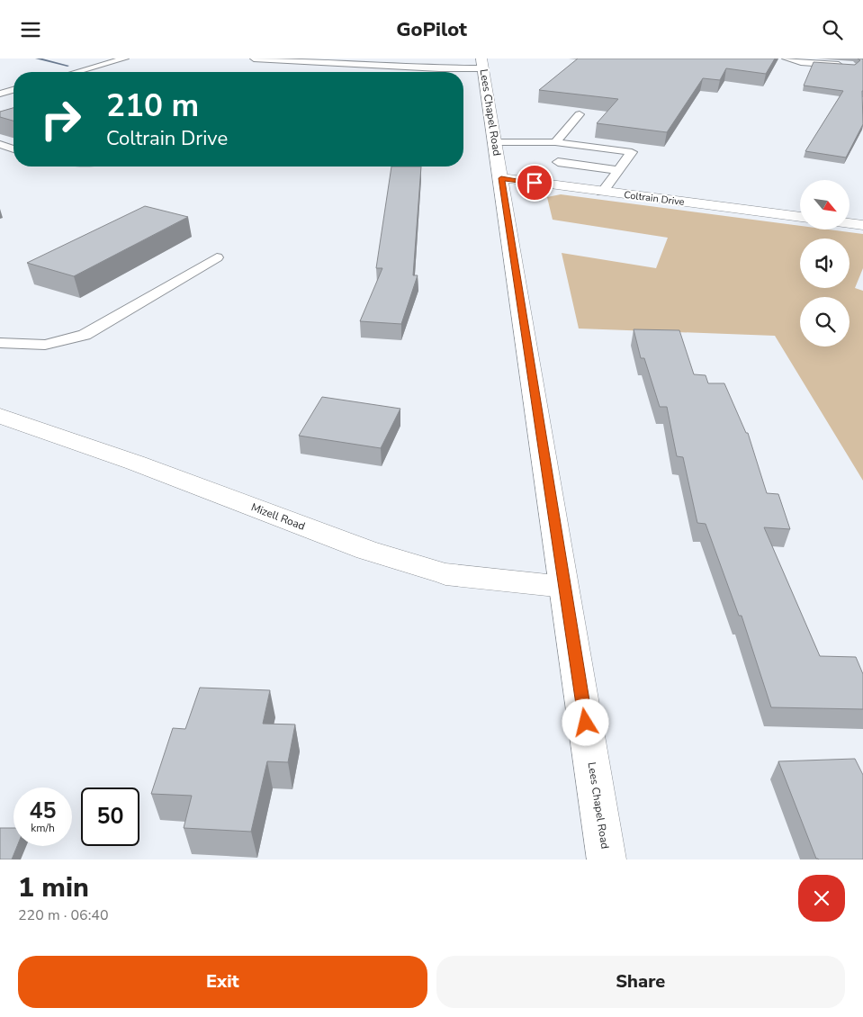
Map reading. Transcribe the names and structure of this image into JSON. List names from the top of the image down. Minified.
{"streets":{"main road":["Lees Chapel Road","Coltrain Drive","Mizell Road"]},"crossings":[["Lees Chapel Road","Coltrain Drive"],["Lees Chapel Road","Mizell Road"]],"north":"bottom right","page":{"header":"GoPilot","turn":["210 m","Coltrain Drive"],"speed":"45 km/h","limit":"50","heading":["1 min","220 m · 06:40"],"buttons":["Exit","Share"]}}
